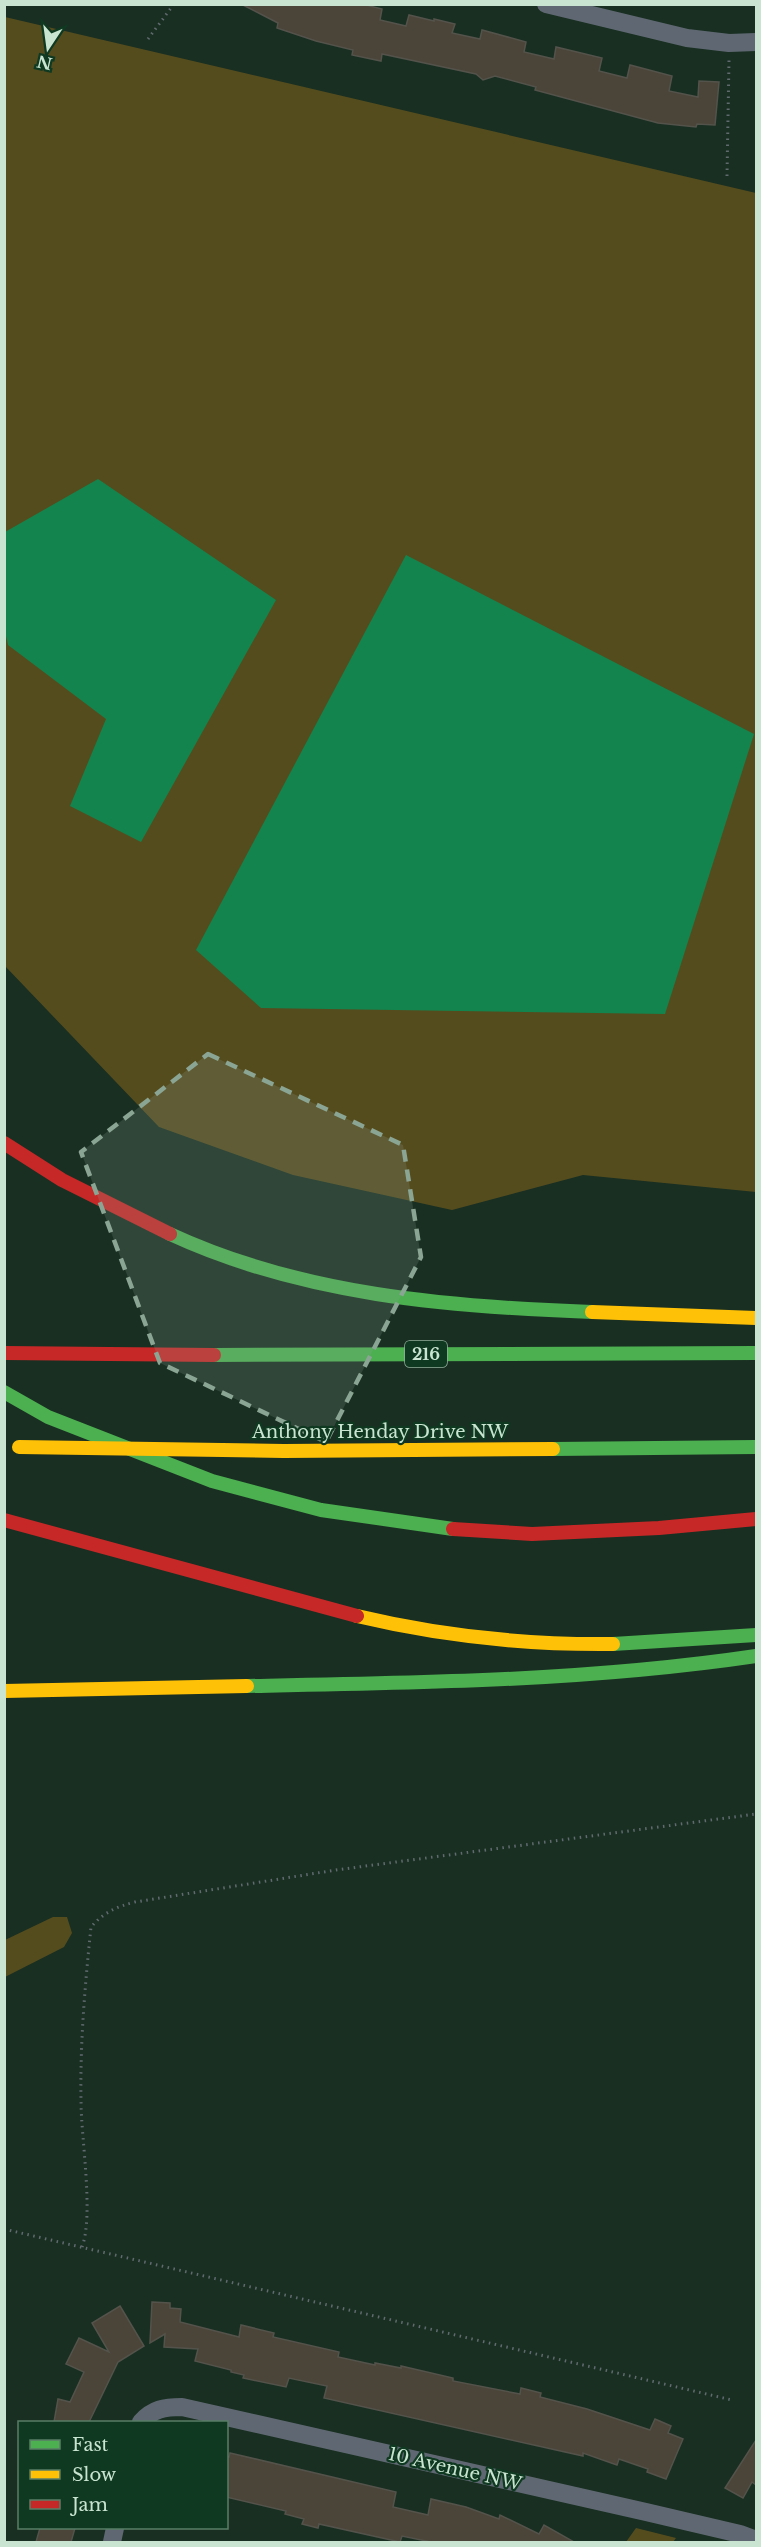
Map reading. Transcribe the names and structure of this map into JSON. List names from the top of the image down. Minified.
{"streets":{"highway":["216","Anthony Henday Drive NW"],"street":["10 Avenue NW"]},"legend":["Fast","Slow","Jam"],"north":"bottom"}
